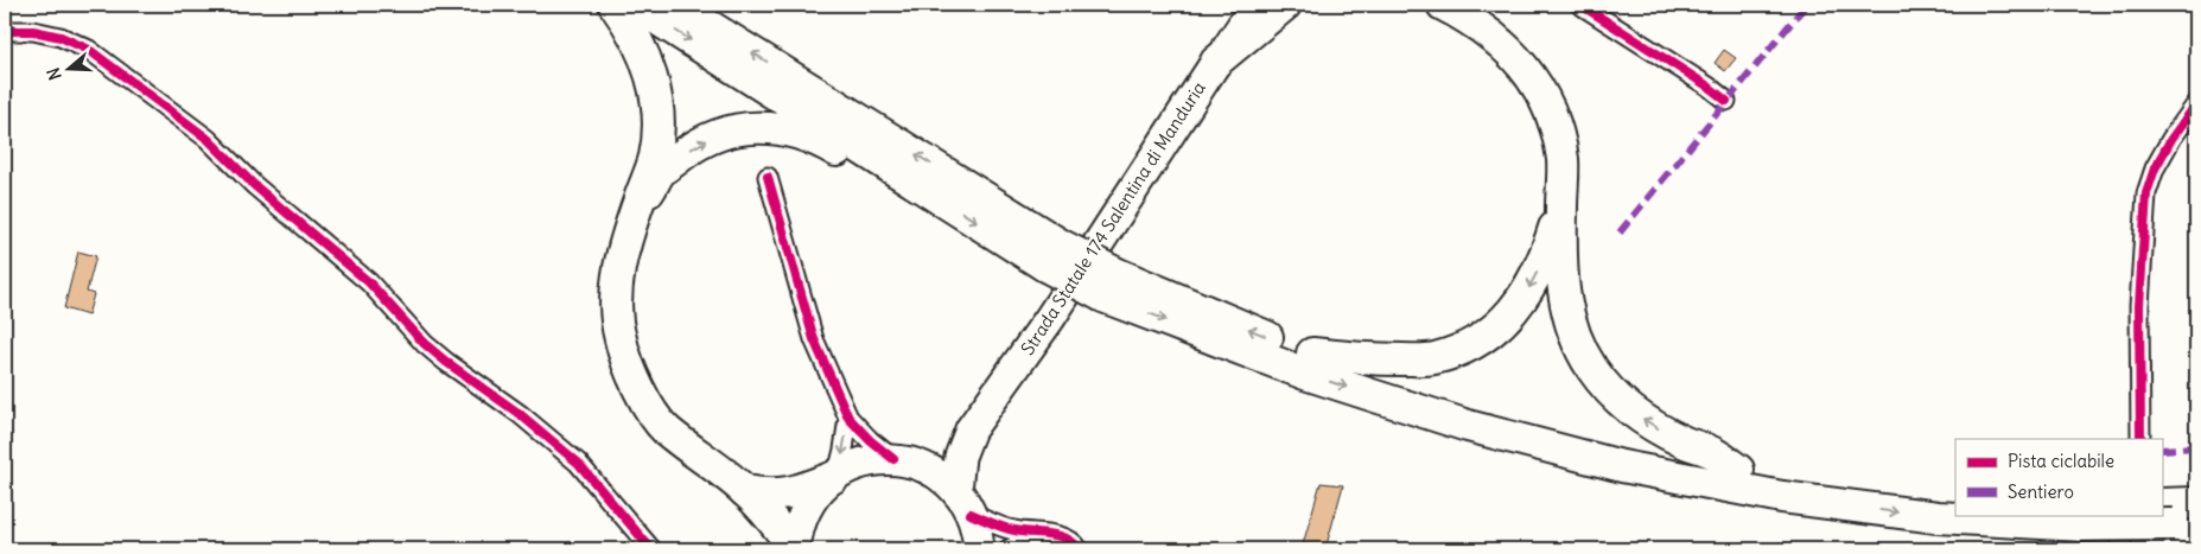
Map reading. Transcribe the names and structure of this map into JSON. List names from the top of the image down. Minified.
{"streets":{"main road":["Strada Statale 174 Salentina di Manduria"]},"legend":["Pista ciclabile","Sentiero"],"north":"left"}
